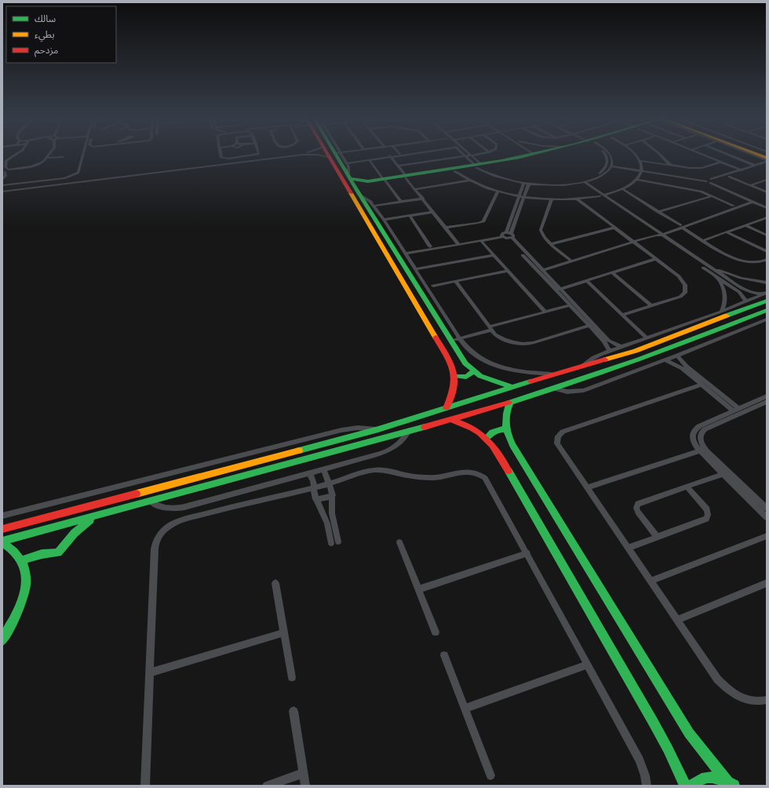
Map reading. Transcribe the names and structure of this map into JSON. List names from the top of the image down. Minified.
{"legend":["سالك","بطيء","مزدحم"]}
